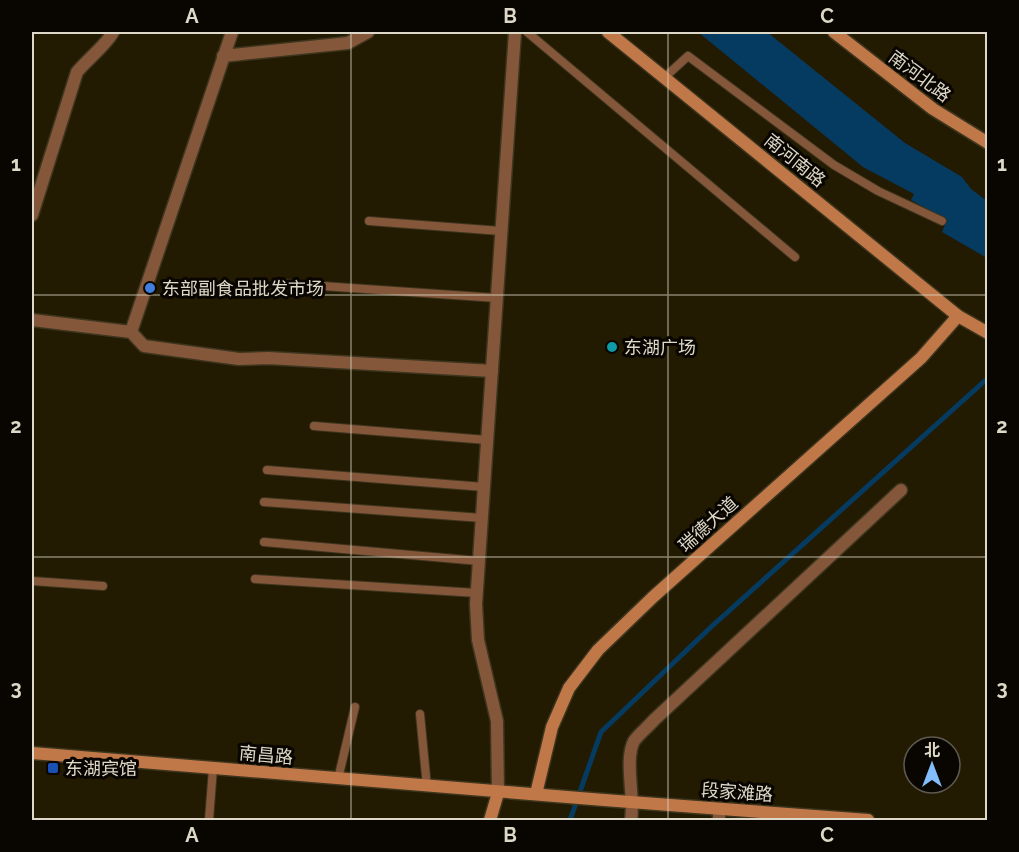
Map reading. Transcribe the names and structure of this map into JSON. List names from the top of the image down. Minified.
{"streets":{"street":["南河北路","南河南路","瑞德大道","南昌路","段家滩路"]},"crossings":[["南河南路","瑞德大道"],["瑞德大道","南昌路"],["南昌路","段家滩路"]],"places":{"other":["东部副食品批发市场","东湖广场"],"transit":["东湖宾馆"]},"north":"top","grid":{"columns":["A","B","C"],"rows":["1","2","3"]}}
